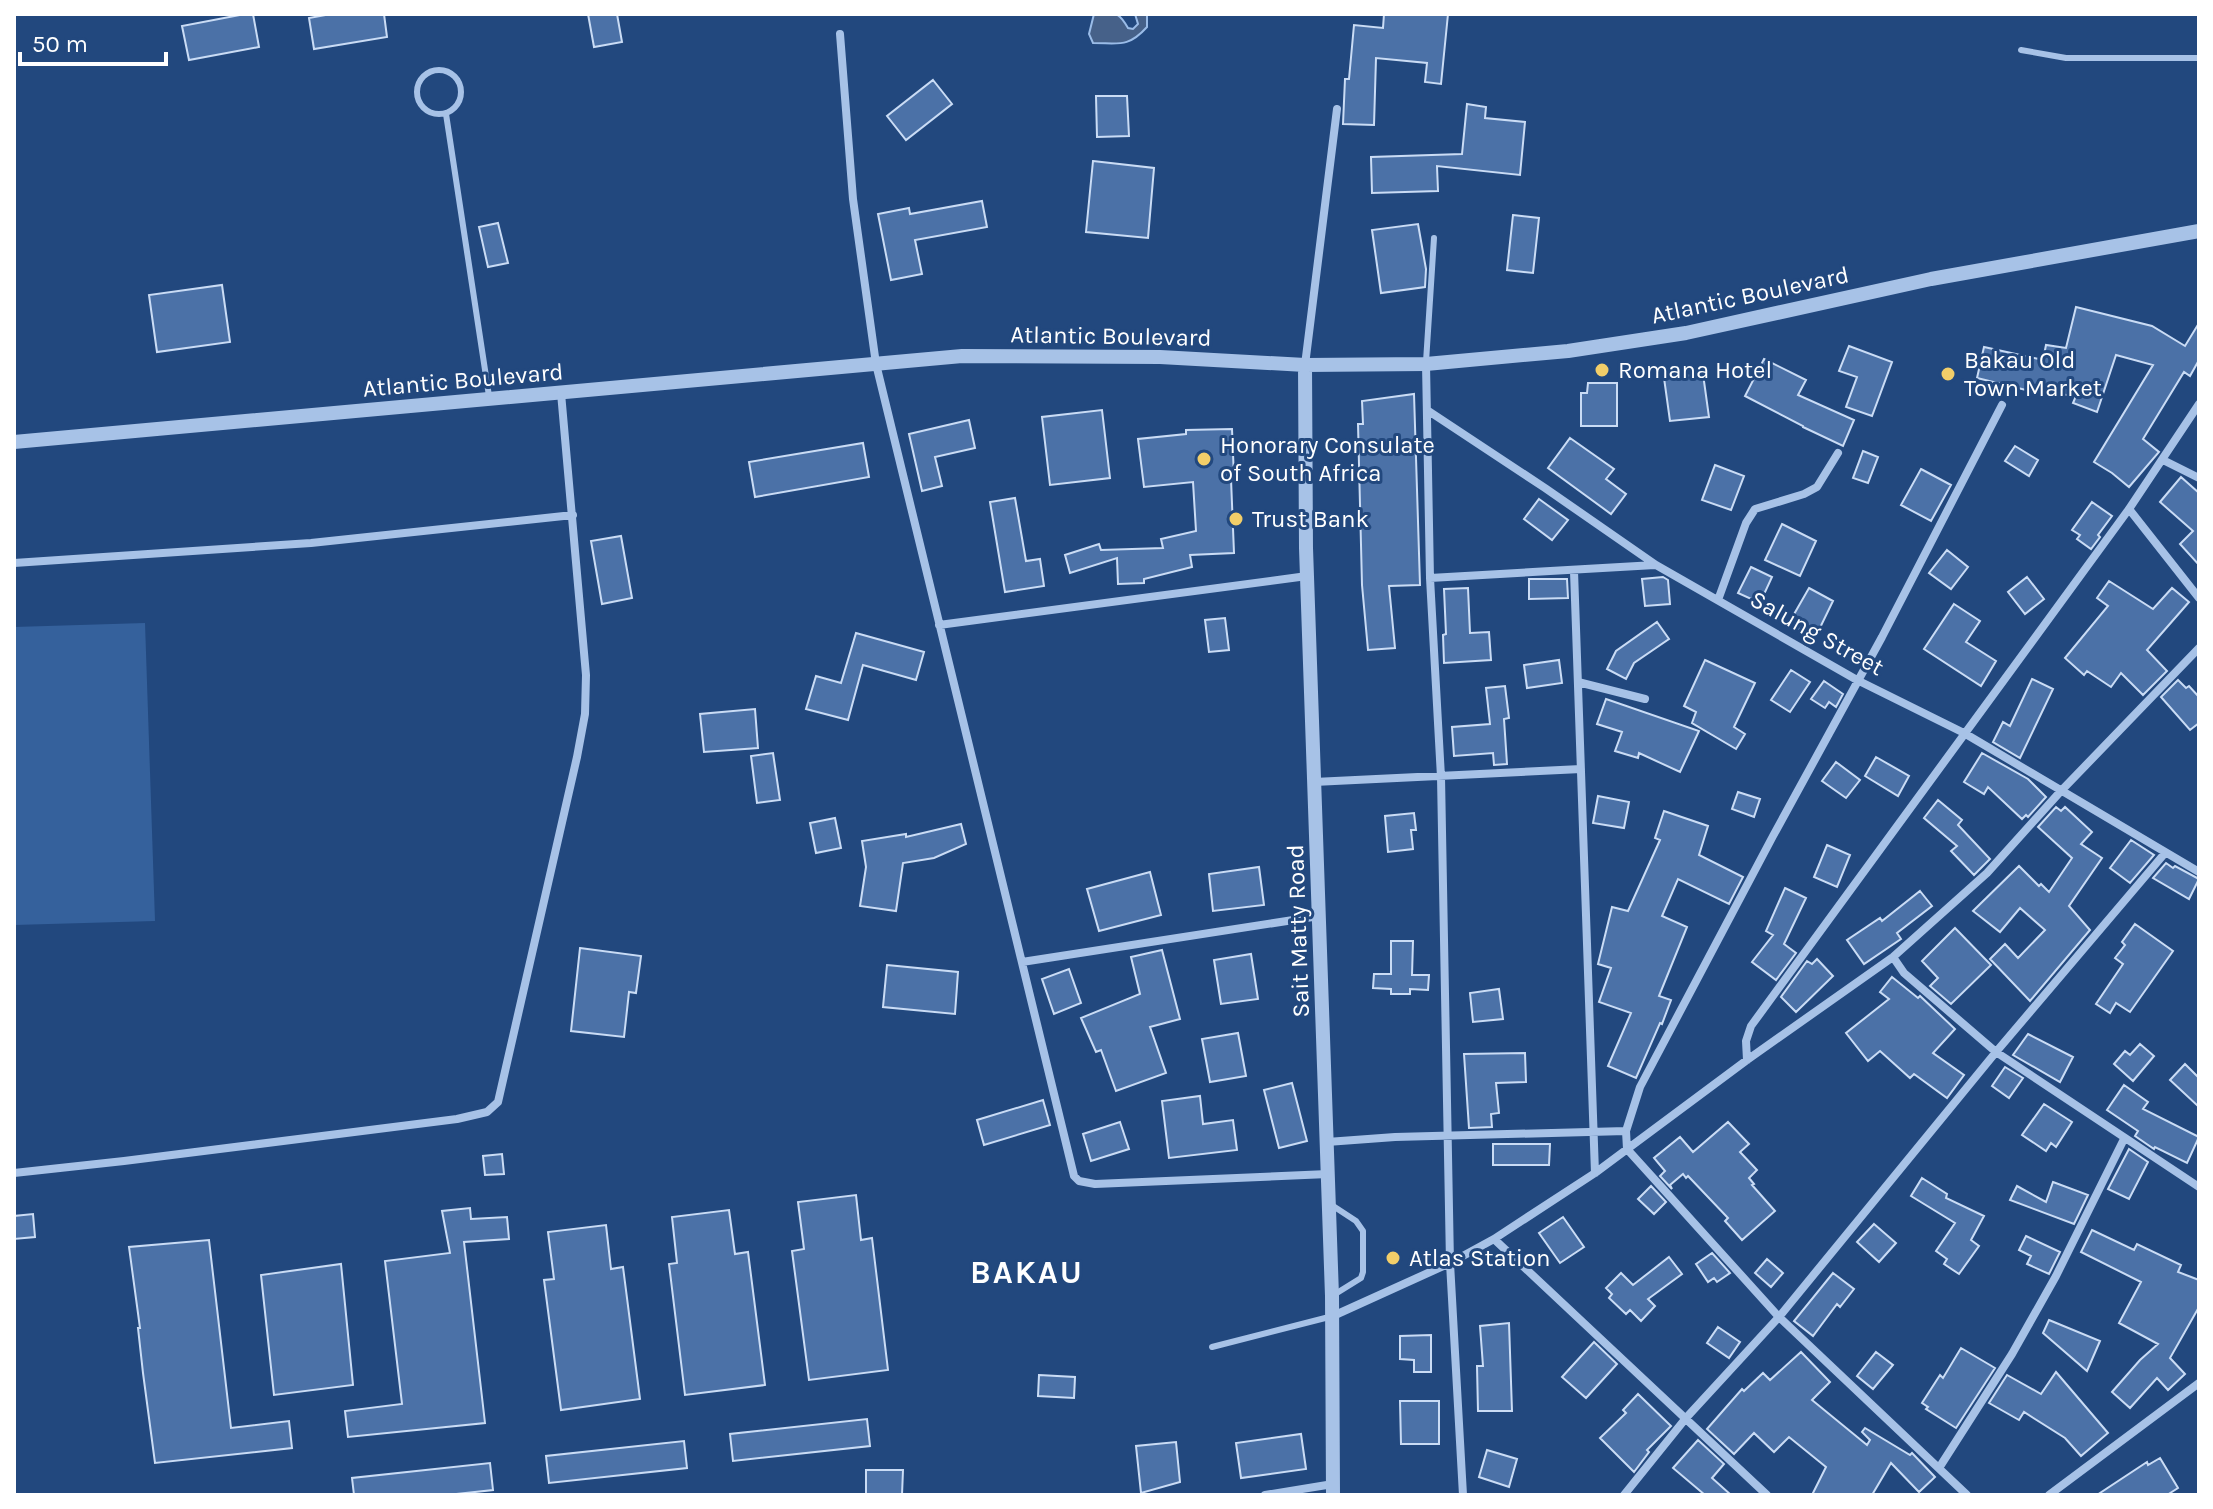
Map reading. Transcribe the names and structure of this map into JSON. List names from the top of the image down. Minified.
{"streets":{"street":["Atlantic Boulevard","Salung Street","Sait Matty Road"]},"crossings":[["Atlantic Boulevard","Sait Matty Road"]],"districts":["BAKAU"],"places":["Romana Hotel","Bakau Old Town Market","Honorary Consulate of South Africa","Trust Bank","Atlas Station"],"scale_bar":"50 m"}
